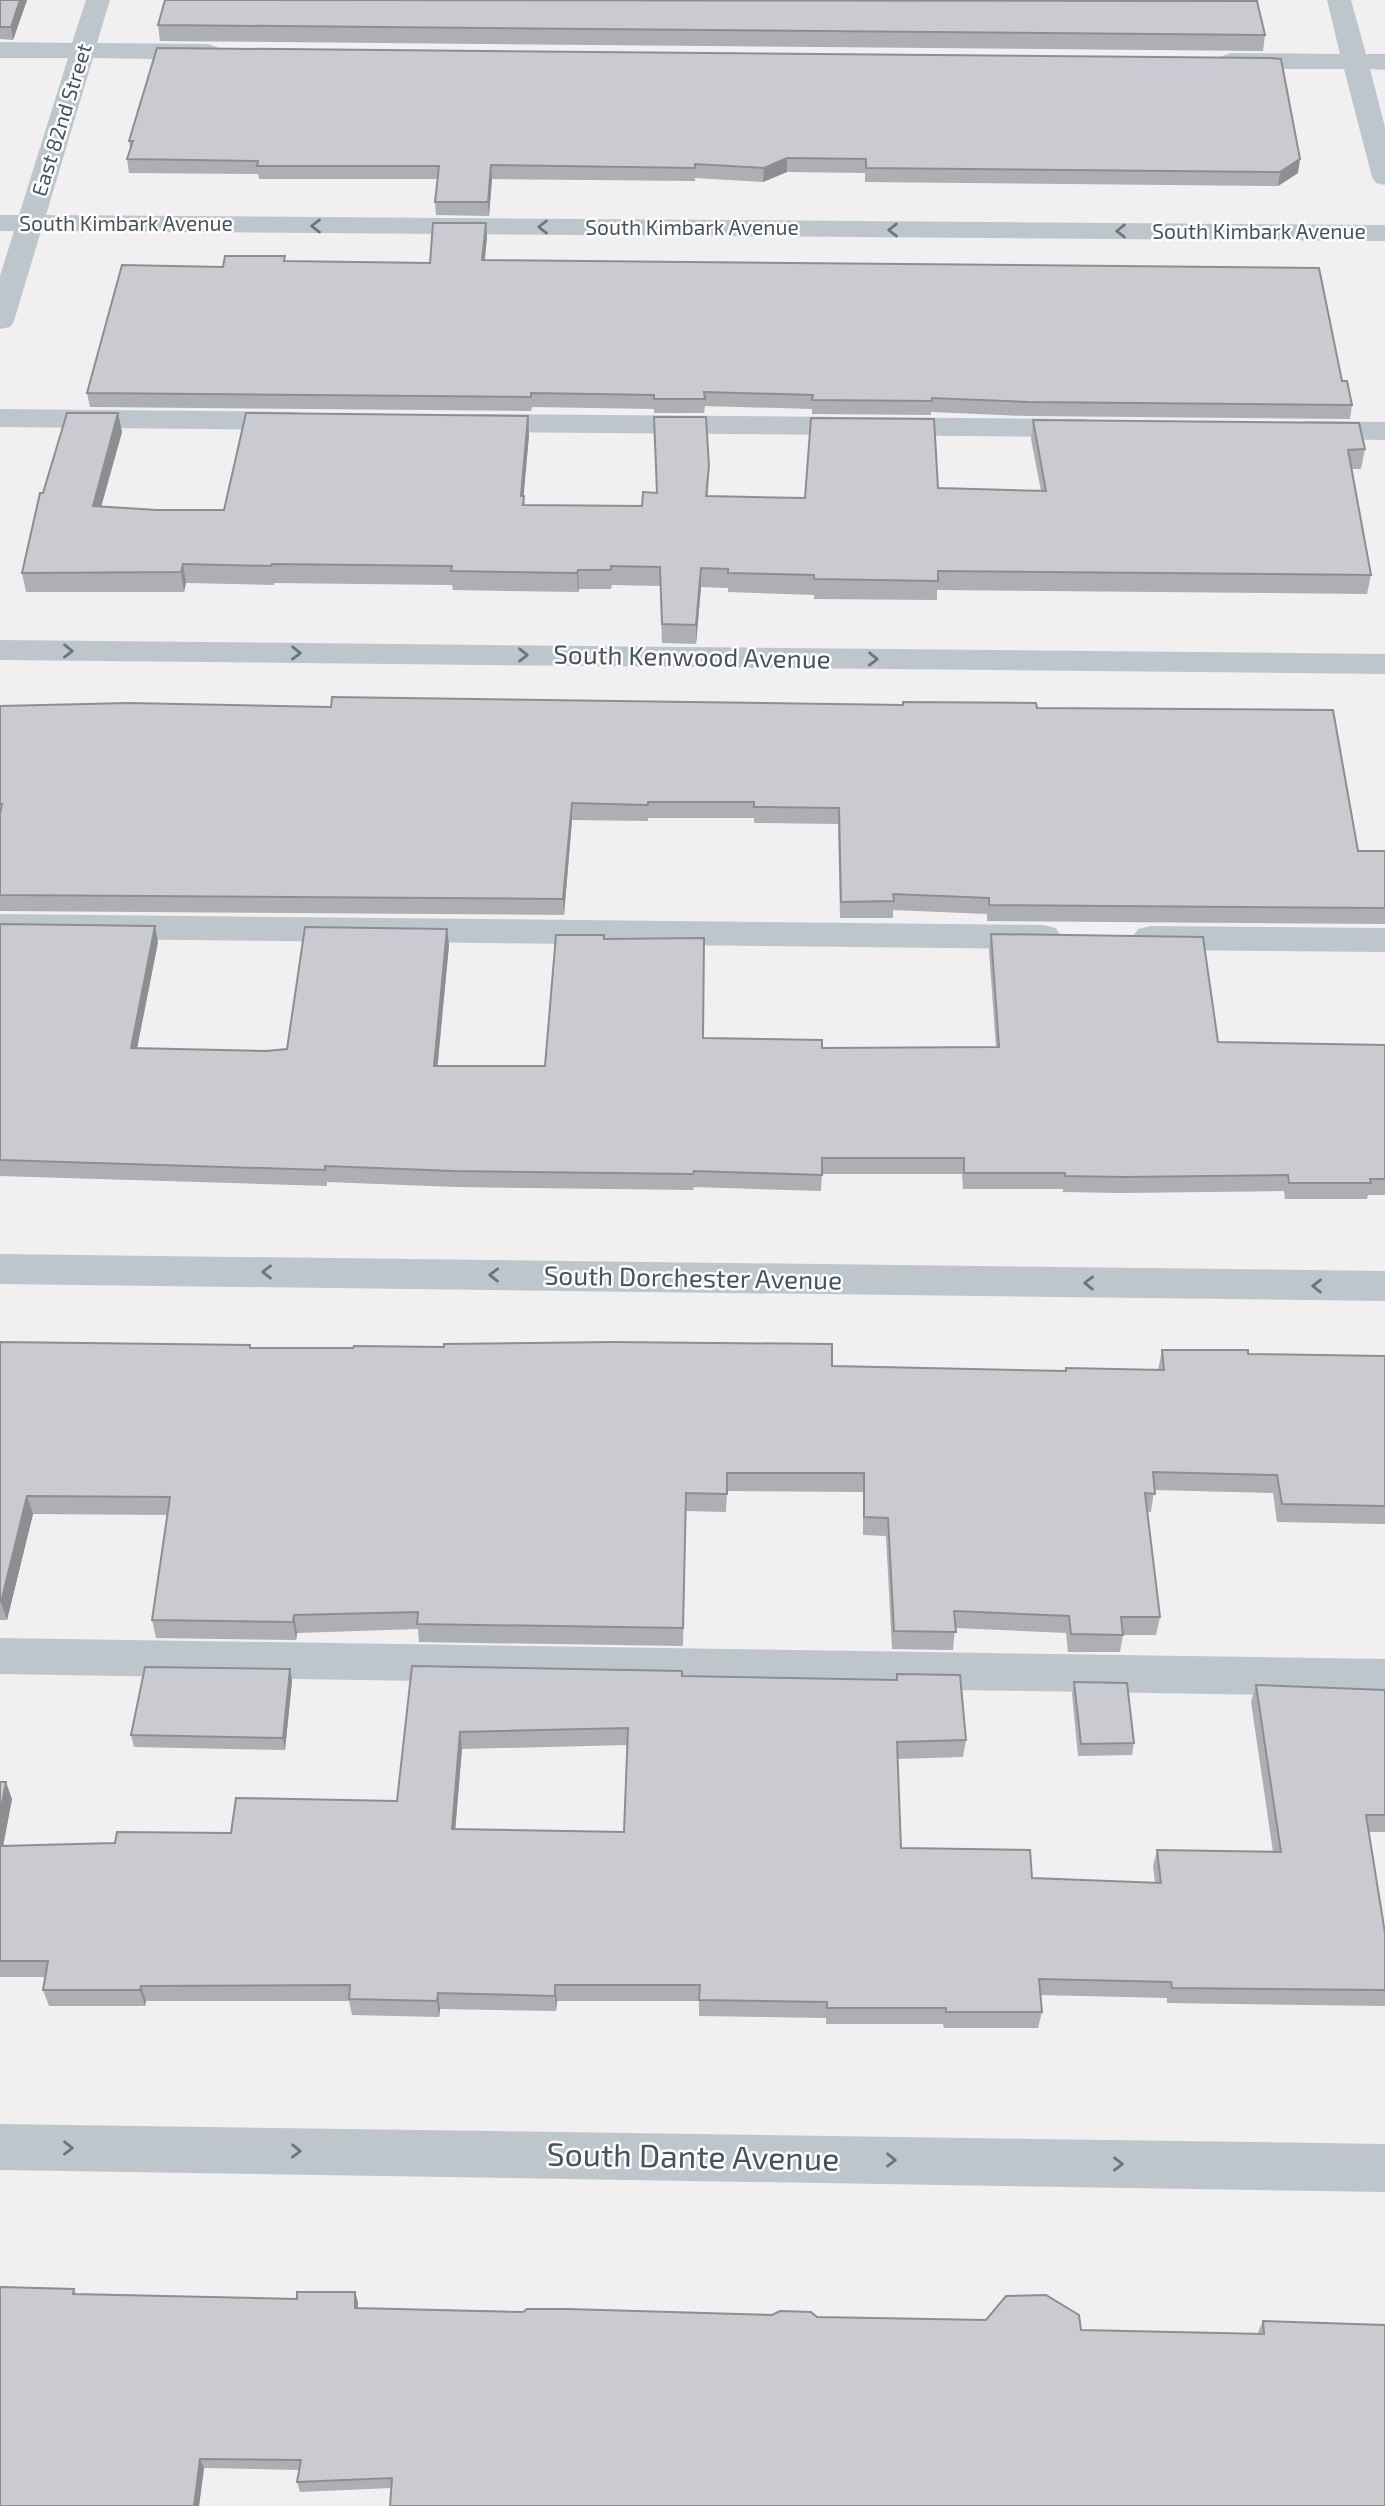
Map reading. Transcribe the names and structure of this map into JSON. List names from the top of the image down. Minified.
{"streets":{"street":["East 82nd Street","South Kimbark Avenue","South Kenwood Avenue","South Dorchester Avenue","South Dante Avenue"]},"crossings":[["East 82nd Street","South Kimbark Avenue"]],"one_way":["South Dante Avenue"]}
